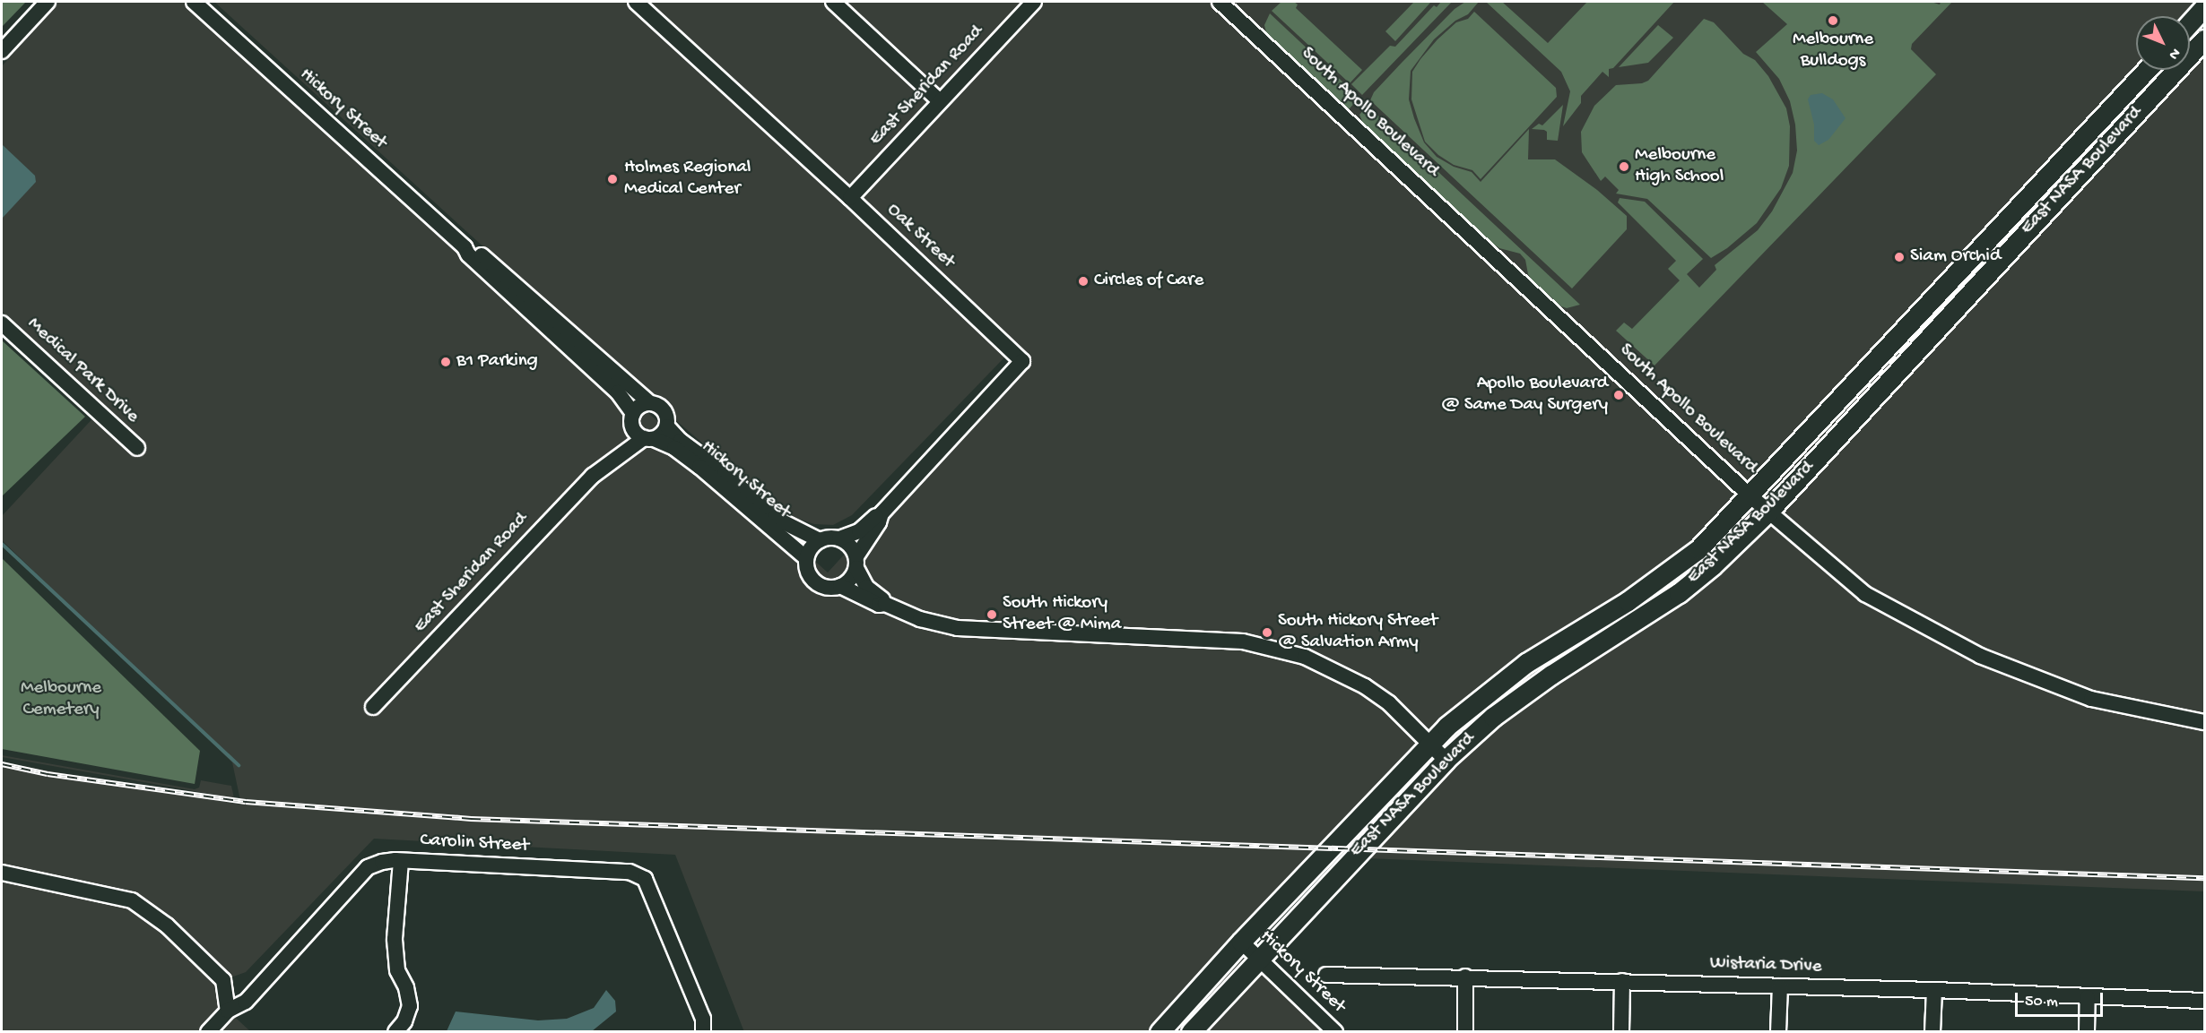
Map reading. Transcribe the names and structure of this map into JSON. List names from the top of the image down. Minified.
{"streets":{"main road":["East NASA Boulevard"],"street":["East Sheridan Road","Hickory Street","South Apollo Boulevard","Oak Street","Medical Park Drive","Carolin Street","Wistaria Drive"]},"crossings":[["East Sheridan Road","Hickory Street"],["East Sheridan Road","Oak Street"],["Hickory Street","East NASA Boulevard"],["Hickory Street","Oak Street"],["South Apollo Boulevard","East NASA Boulevard"]],"parks":["Melbourne Cemetery"],"places":["Melbourne Bulldogs","Melbourne High School","Holmes Regional Medical Center","Siam Orchid","Circles of Care","B1 Parking","Apollo Boulevard @ Same Day Surgery","South Hickory Street @ Mima","South Hickory Street @ Salvation Army"],"scale_bar":"50 m","north":"bottom right"}
